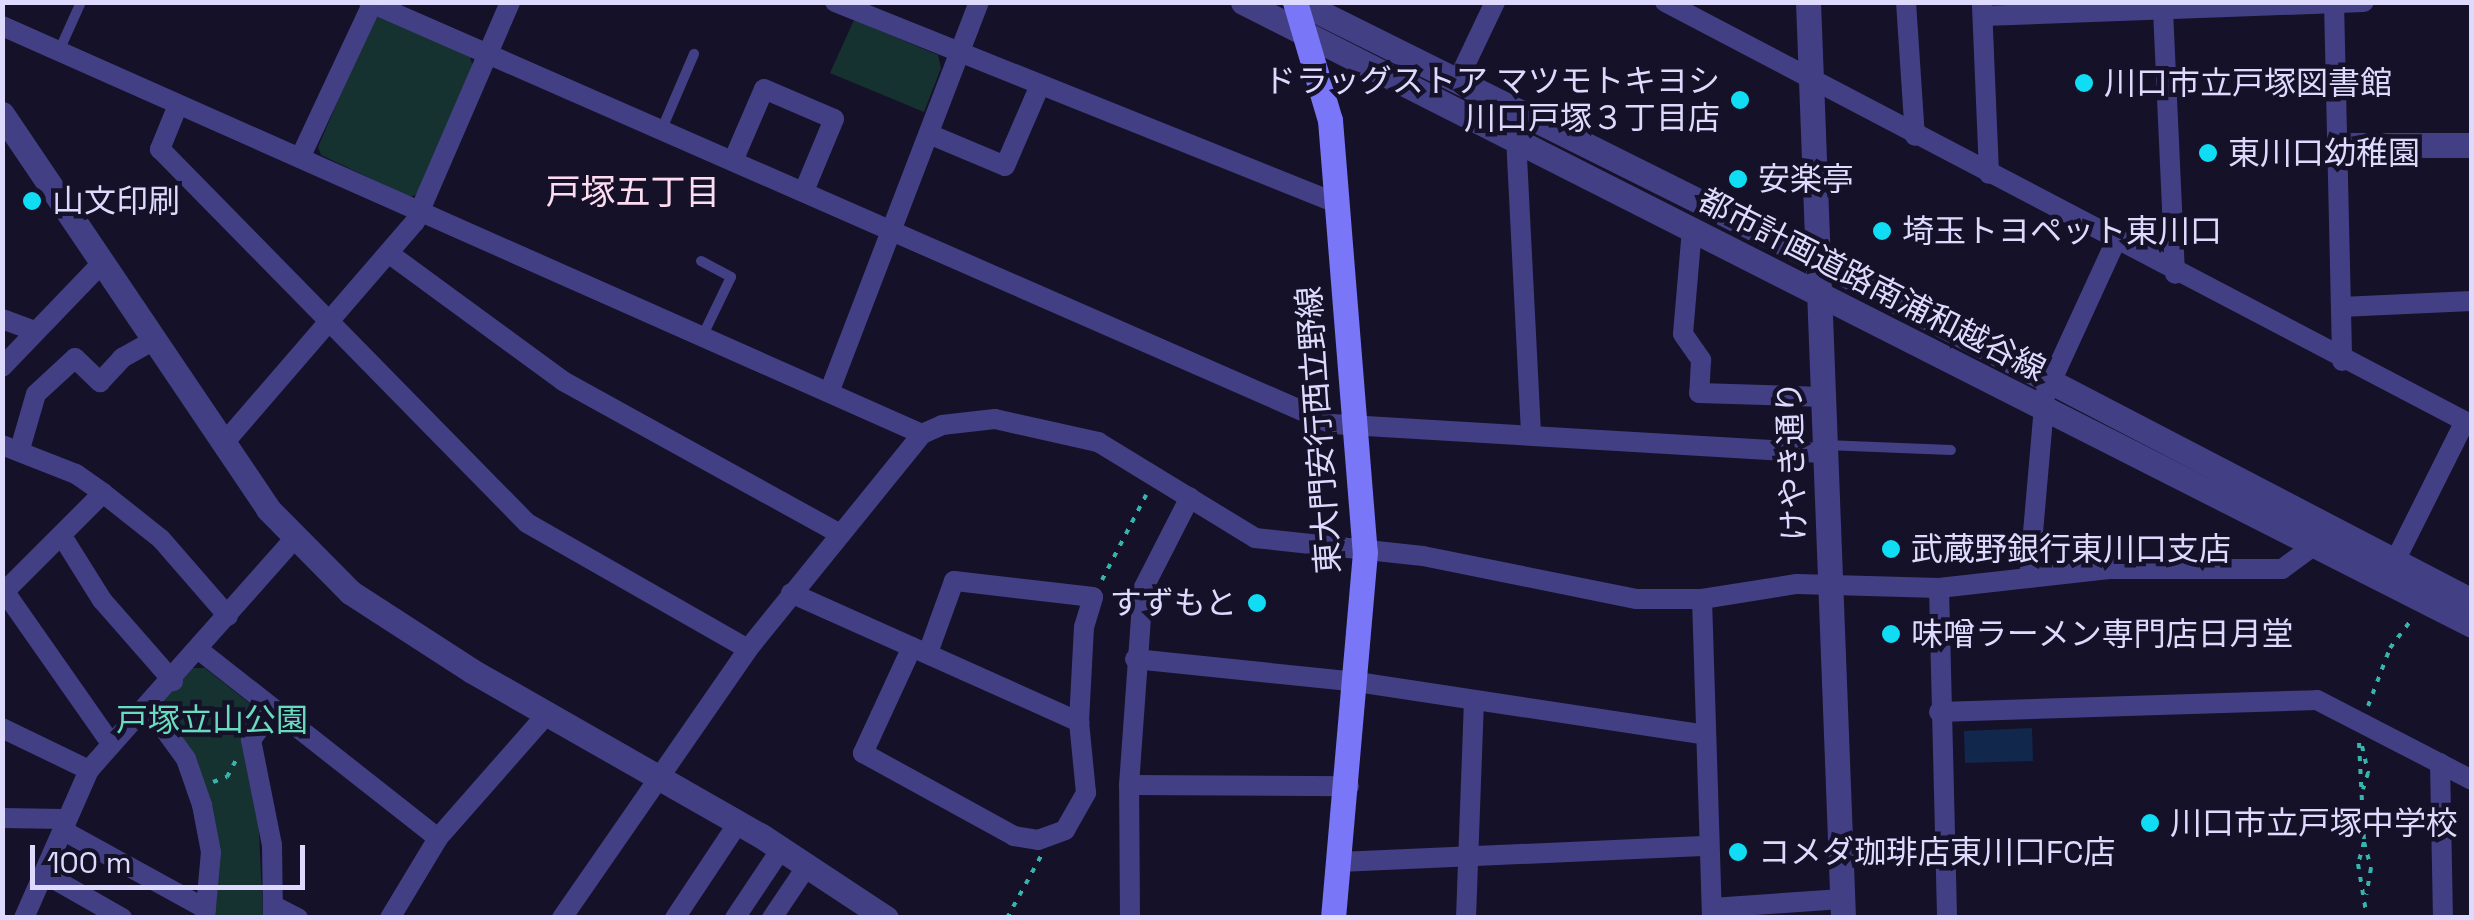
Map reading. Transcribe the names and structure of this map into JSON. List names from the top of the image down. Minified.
{"streets":{"main road":["東大門安行西立野線"],"street":["都市計画道路南浦和越谷線","けやき通り"]},"crossings":[["都市計画道路南浦和越谷線","東大門安行西立野線"],["都市計画道路南浦和越谷線","けやき通り"]],"districts":["戸塚五丁目"],"parks":["戸塚立山公園"],"places":["川口市立戸塚図書館","ドラッグストア マツモトキヨシ 川口戸塚３丁目店","東川口幼稚園","安楽亭","山文印刷","埼玉トヨペット東川口","武蔵野銀行東川口支店","すずもと","味噌ラーメン専門店日月堂","川口市立戸塚中学校","コメダ珈琲店東川口FC店"],"scale_bar":"100 m"}
